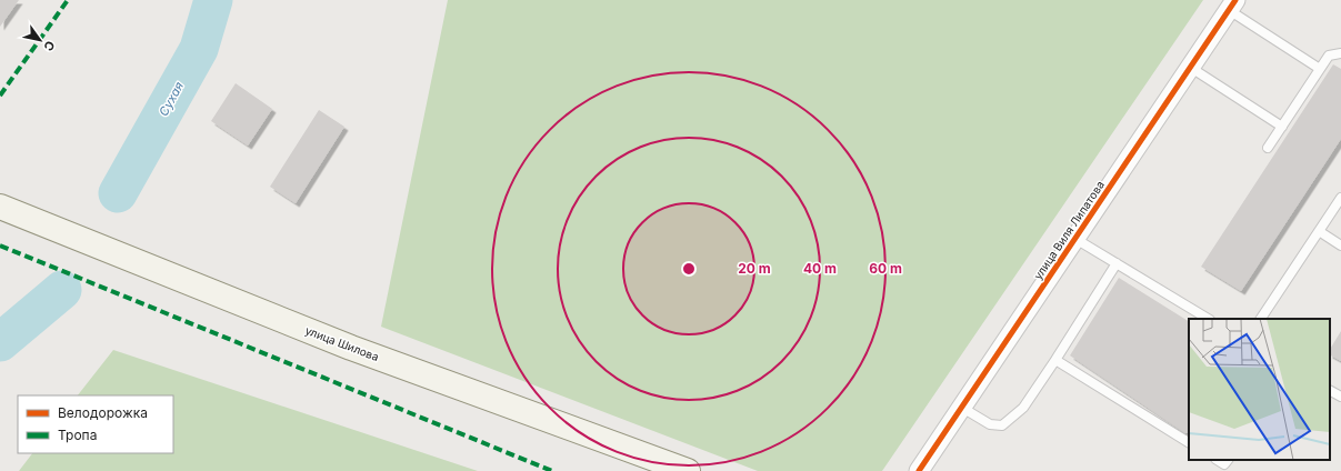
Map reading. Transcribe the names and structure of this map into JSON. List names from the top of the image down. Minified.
{"streets":{"main road":["улица Шилова"],"street":["улица Виля Липатова"]},"water":["Сухая"],"legend":["Велодорожка","Тропа"],"north":"bottom right","rings":["20 m","40 m","60 m"]}
